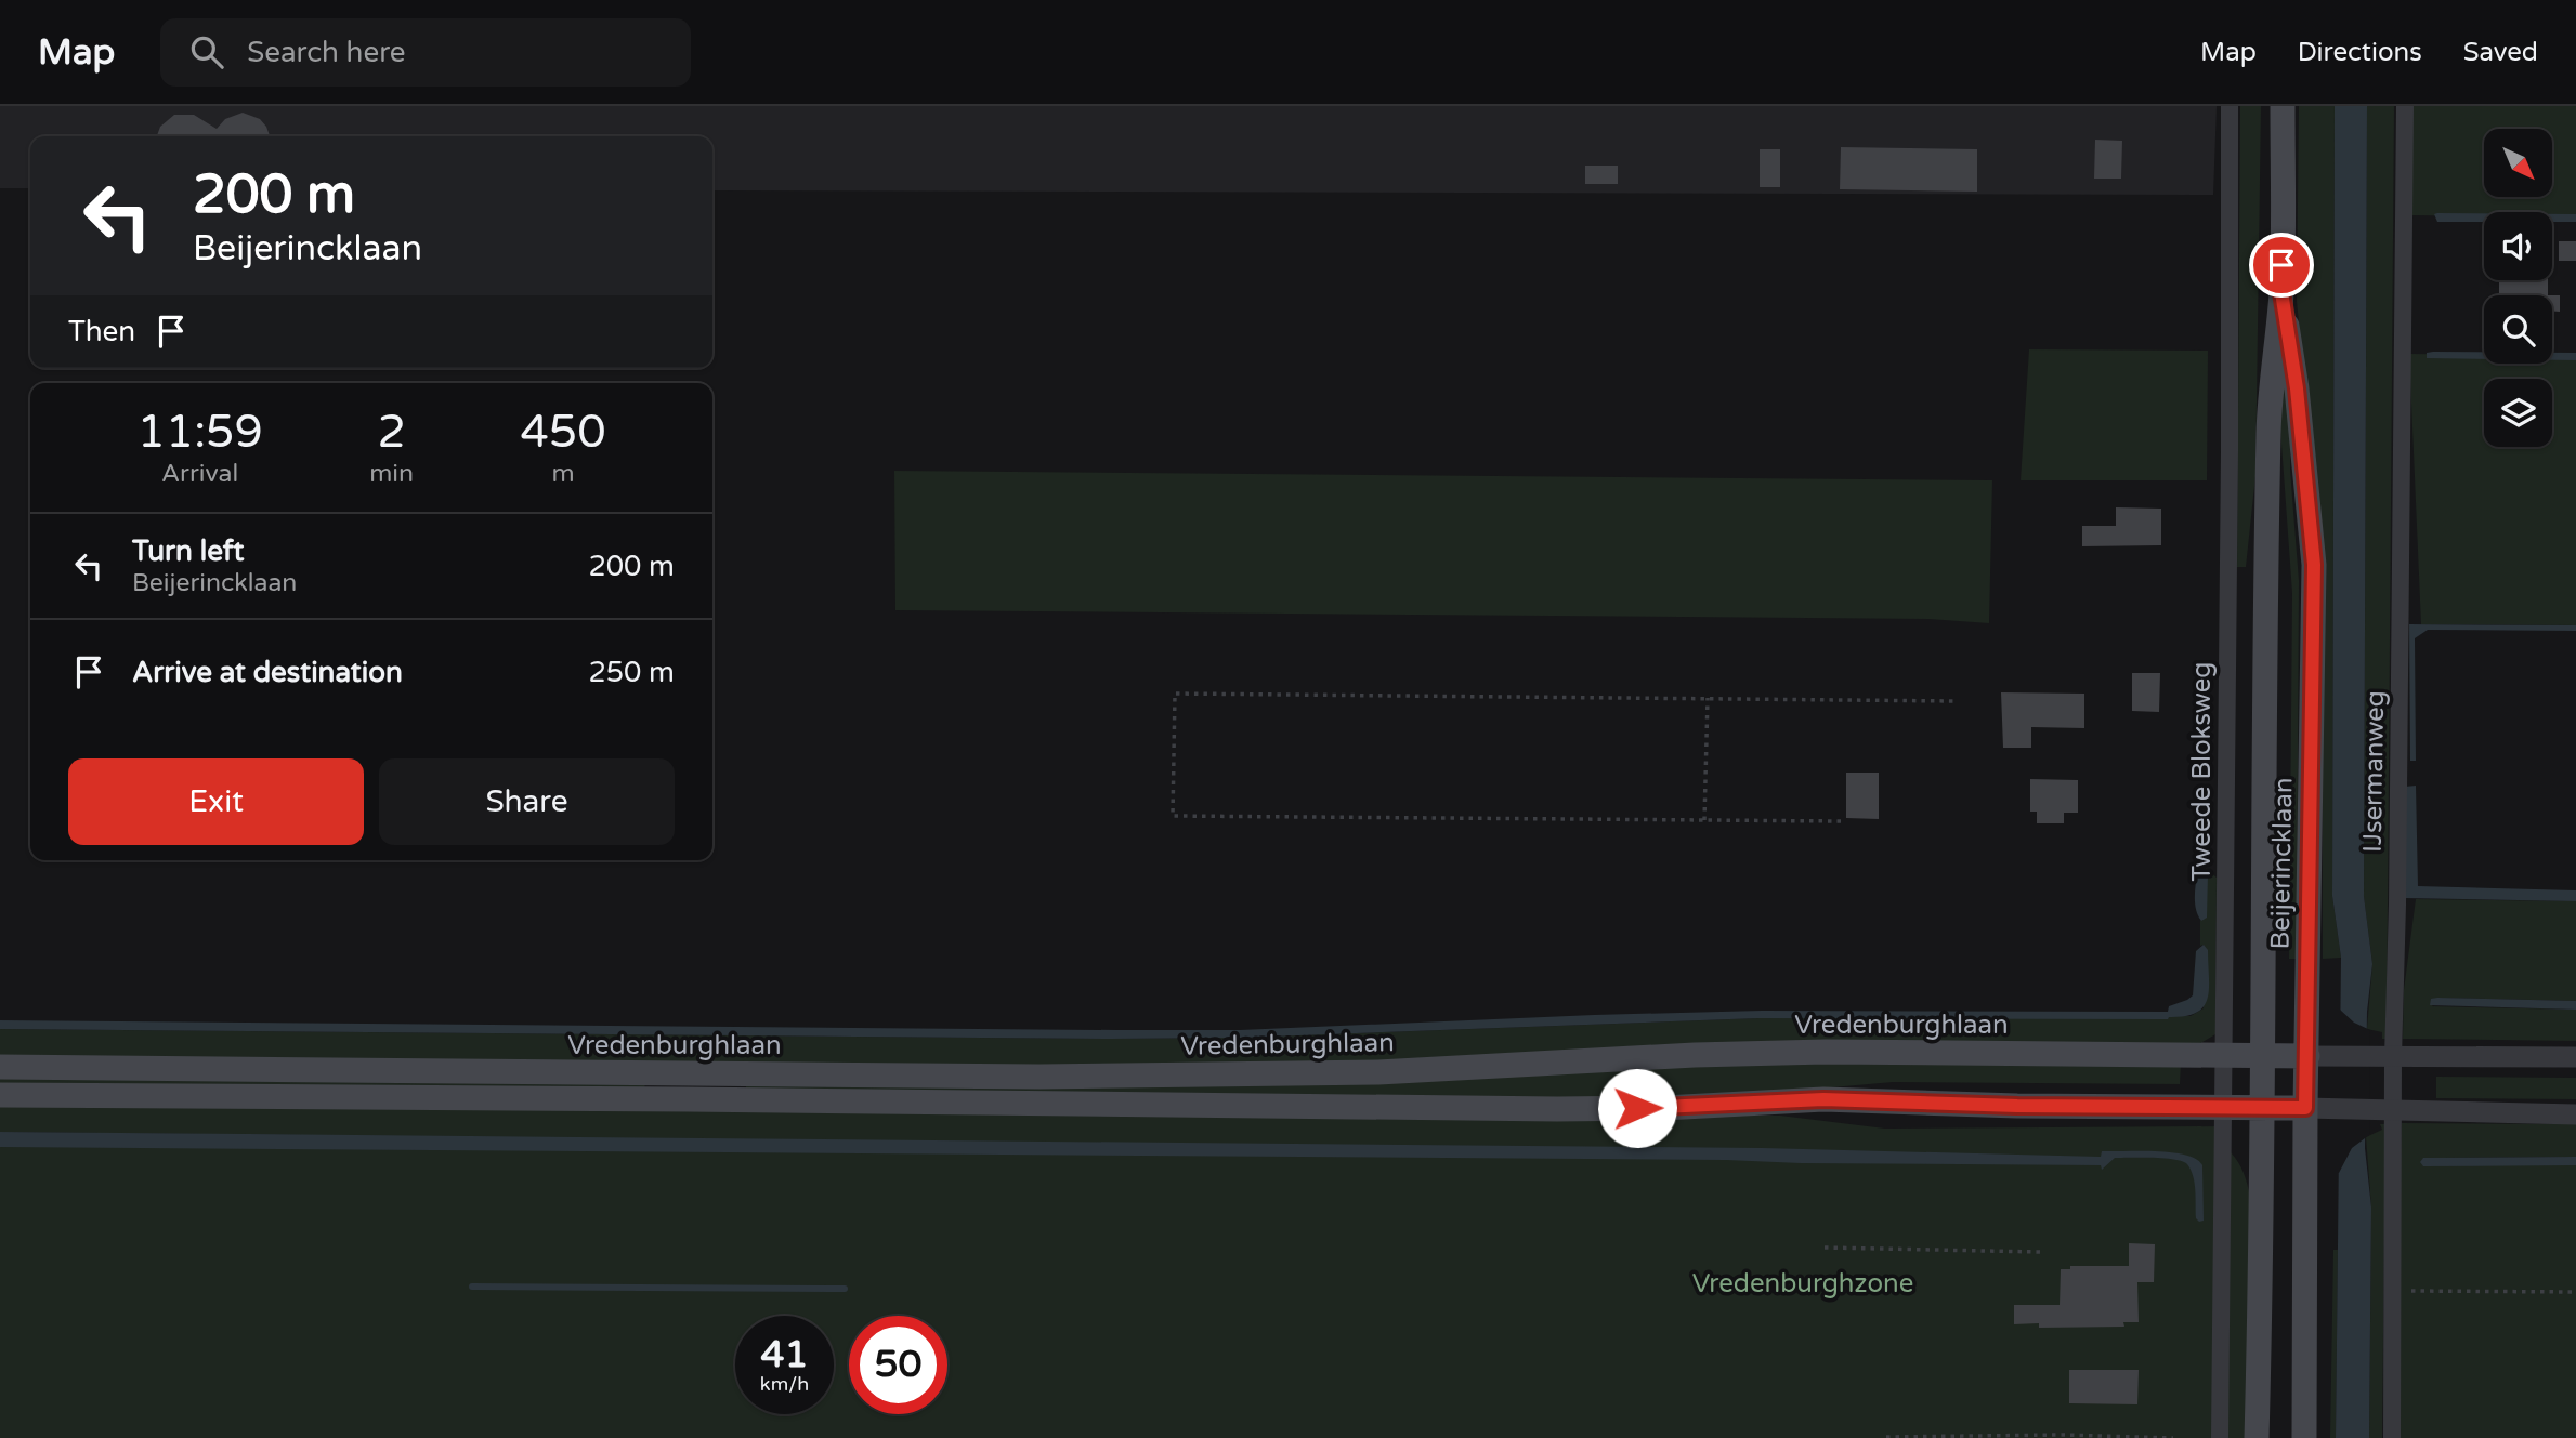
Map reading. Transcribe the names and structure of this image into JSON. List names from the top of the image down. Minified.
{"streets":{"main road":["Beijerincklaan","Vredenburghlaan"],"street":["Tweede Bloksweg","IJsermanweg"]},"crossings":[["Tweede Bloksweg","Vredenburghlaan"],["IJsermanweg","Vredenburghlaan"],["Beijerincklaan","Vredenburghlaan"]],"parks":["Vredenburghzone"],"north":"bottom right","page":{"header":"Map","search":"Search here","nav":["Map","Directions","Saved"],"turn":["200 m","Beijerincklaan"],"then":"Then","eta":["11:59","Arrival","2","min","450","m"],"list":[{"name":"Turn left","note":"Beijerincklaan","value":"200 m"},{"name":"Arrive at destination","value":"250 m"}],"buttons":["Exit","Share"],"speed":"41 km/h","limit":"50"}}
